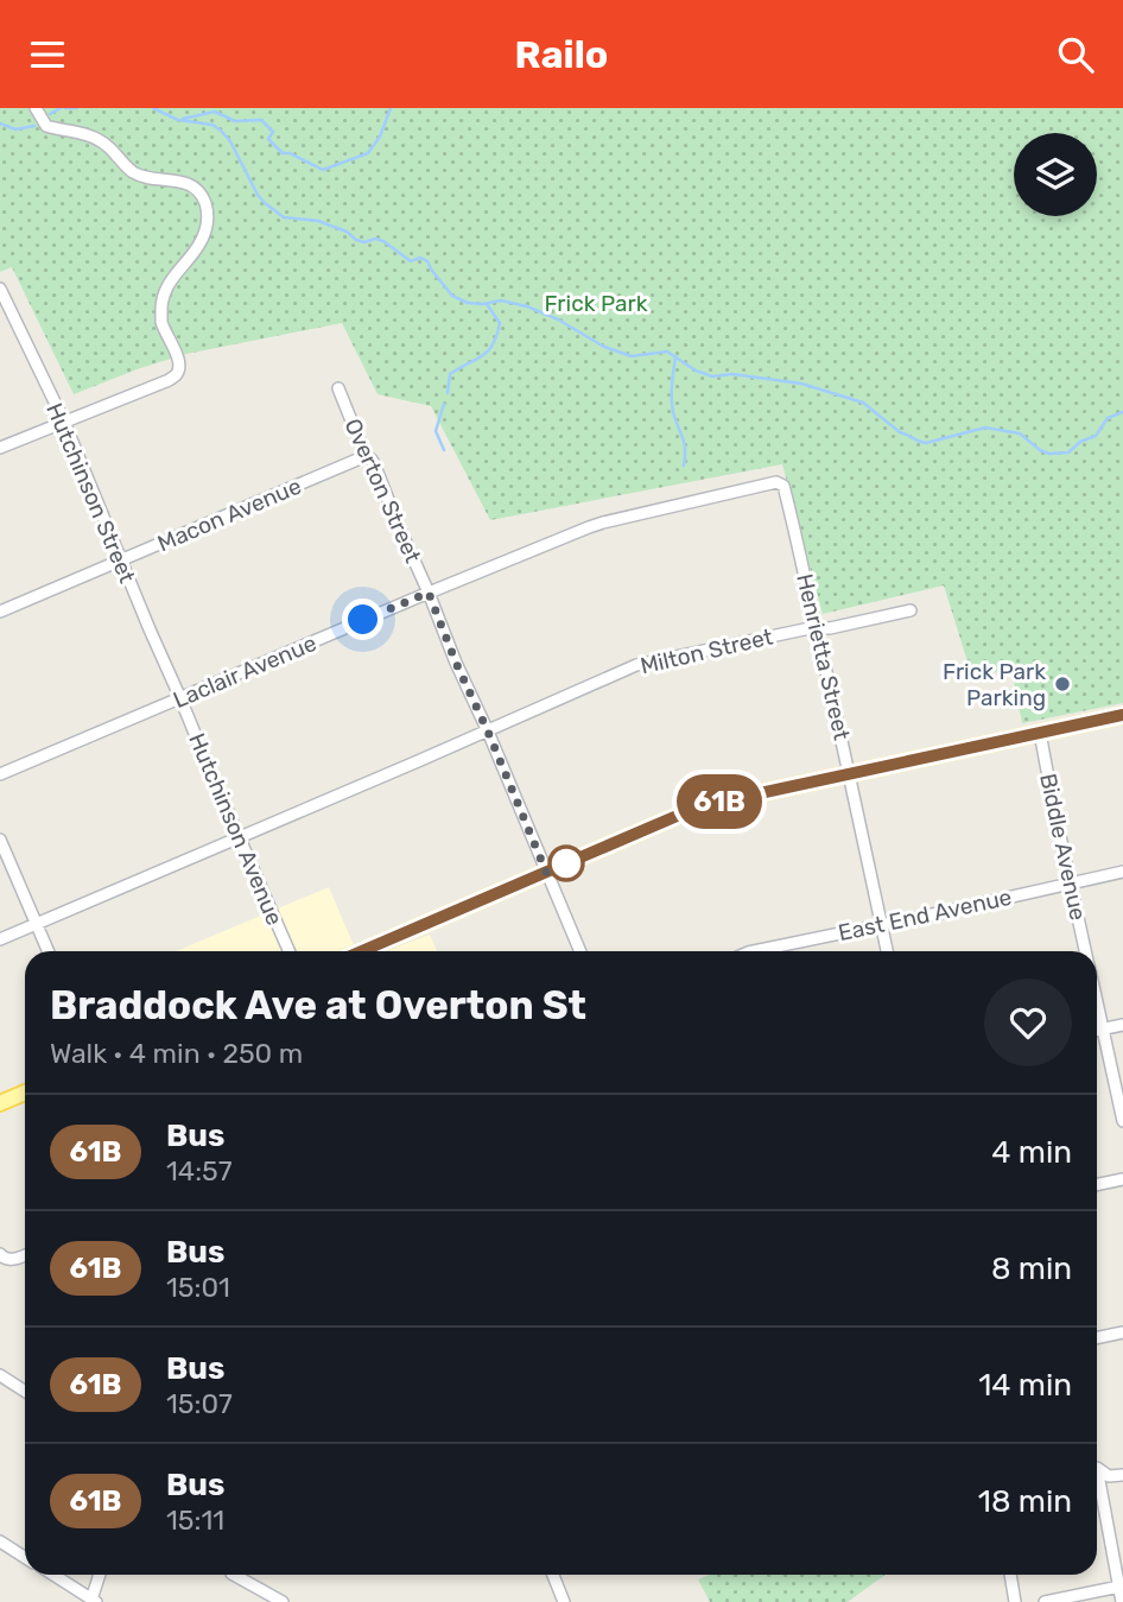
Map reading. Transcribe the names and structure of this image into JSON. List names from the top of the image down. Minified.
{"streets":{"street":["Overton Street","Hutchinson Street","Macon Avenue","Milton Street","Henrietta Street","Laclair Avenue","Hutchinson Avenue","Biddle Avenue","East End Avenue"]},"crossings":[["Overton Street","Macon Avenue"],["Overton Street","Milton Street"],["Overton Street","Laclair Avenue"],["Hutchinson Street","Macon Avenue"],["Hutchinson Street","Laclair Avenue"],["Hutchinson Street","Hutchinson Avenue"],["Milton Street","Henrietta Street"],["Milton Street","Hutchinson Avenue"],["Henrietta Street","Laclair Avenue"],["Henrietta Street","East End Avenue"],["Laclair Avenue","Hutchinson Avenue"],["Biddle Avenue","East End Avenue"]],"parks":["Frick Park"],"places":["Frick Park Parking"],"lines":["bus line 61B"],"page":{"header":"Railo","on_map":"61B","heading":["Braddock Ave at Overton St","Walk · 4 min · 250 m"],"list":[{"mark":"61B","name":"Bus","note":"14:57","value":"4 min"},{"mark":"61B","name":"Bus","note":"15:01","value":"8 min"},{"mark":"61B","name":"Bus","note":"15:07","value":"14 min"},{"mark":"61B","name":"Bus","note":"15:11","value":"18 min"}]}}
